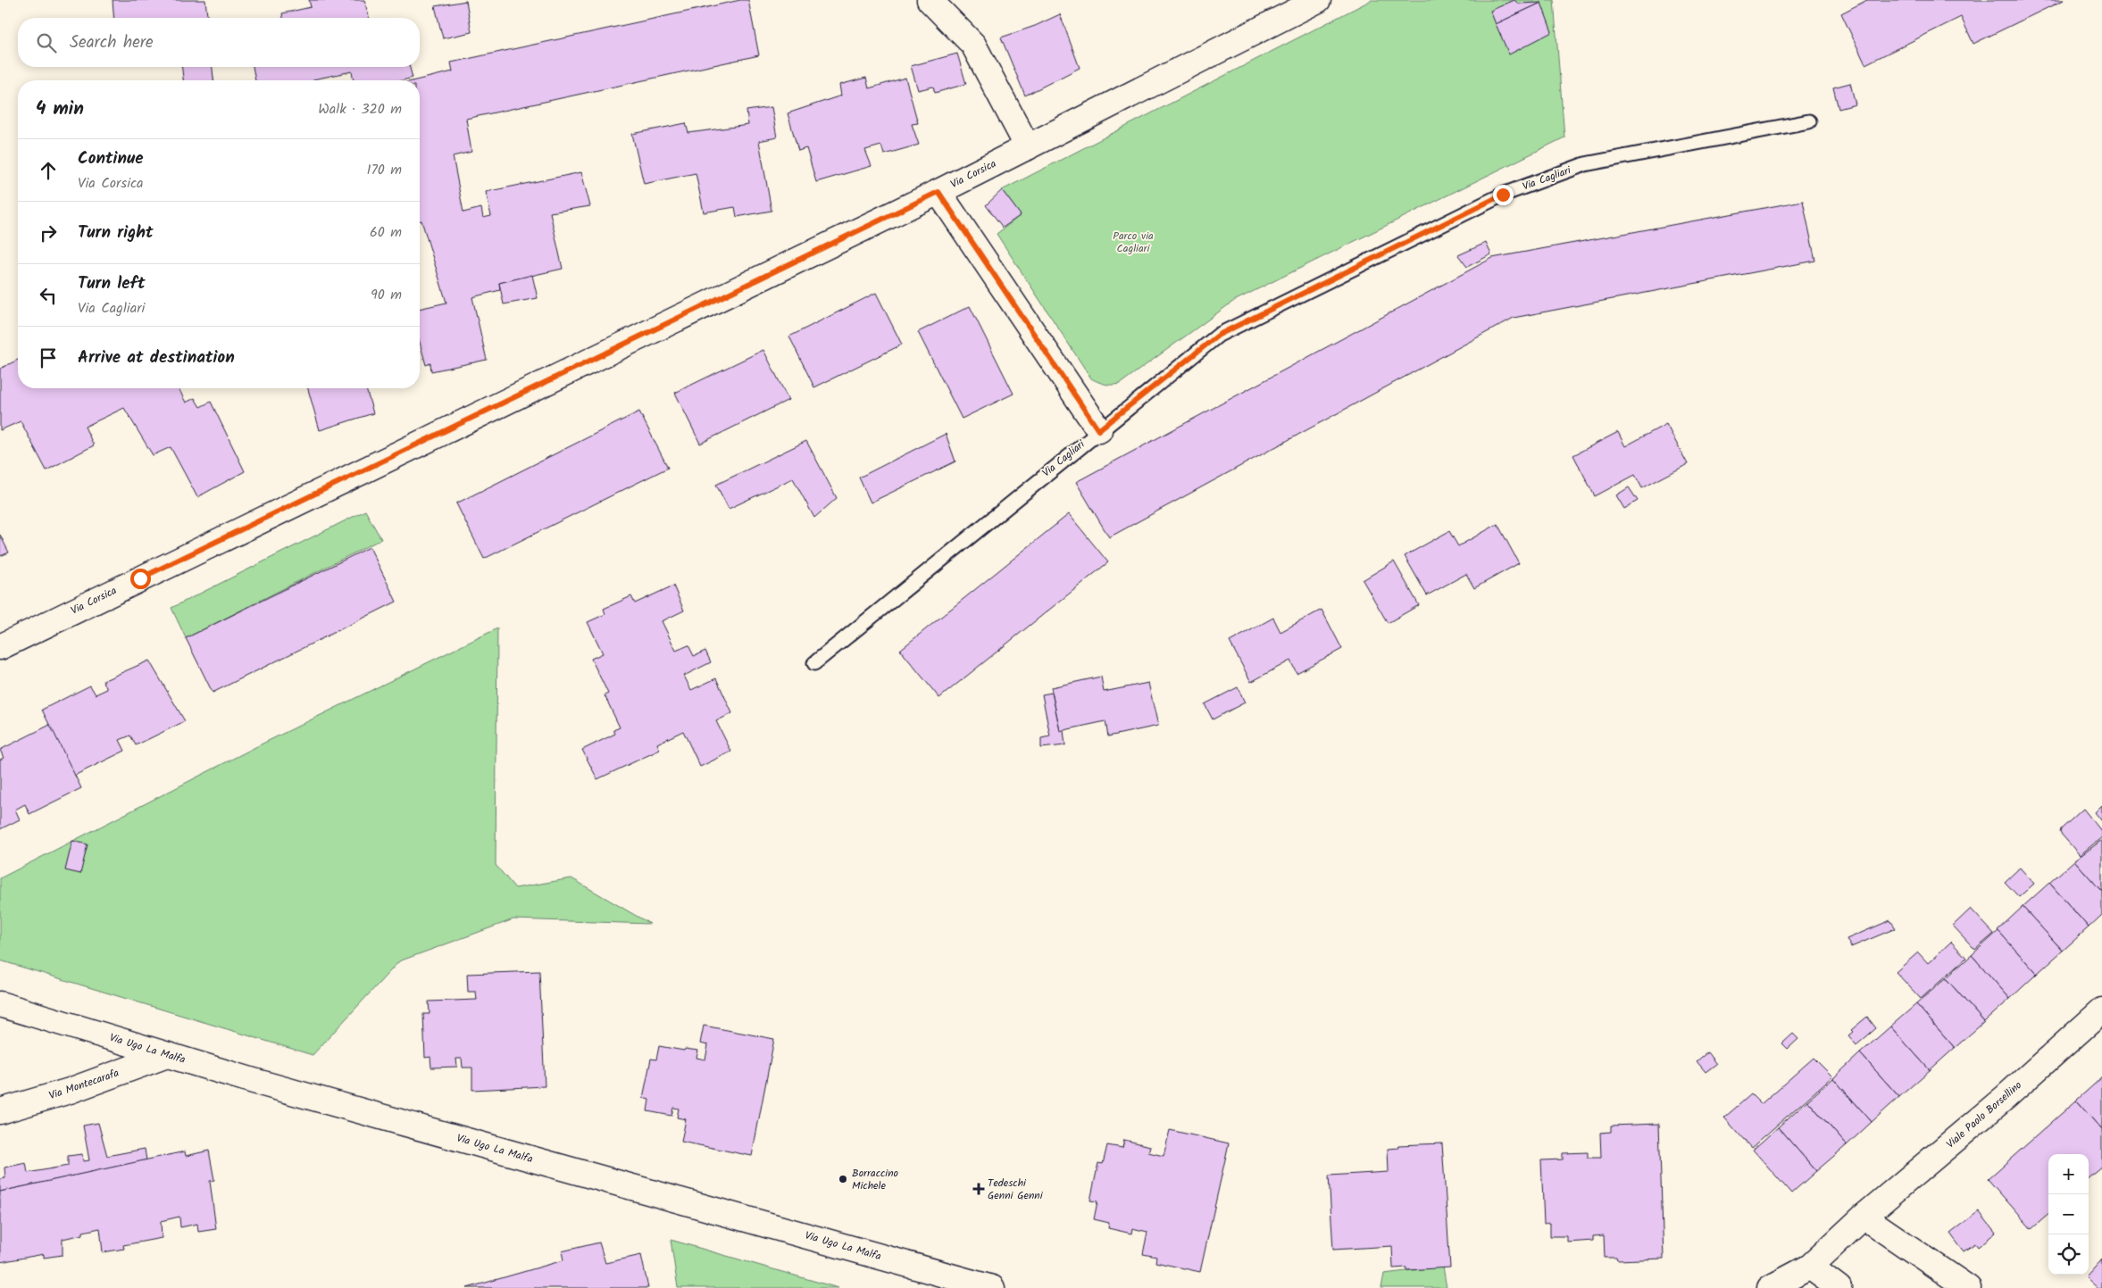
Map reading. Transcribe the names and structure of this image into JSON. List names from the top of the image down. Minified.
{"streets":{"street":["Via Corsica","Via Ugo La Malfa","Via Montecarafa","Viale Paolo Borsellino"],"lane":["Via Cagliari"]},"crossings":[["Via Ugo La Malfa","Via Montecarafa"]],"parks":["Parco via Cagliari"],"places":{"other":["Borraccino Michele"],"health":["Tedeschi Genni Genni"]},"page":{"search":"Search here","heading":["4 min","Walk · 320 m"],"list":[["Continue","Via Corsica","170 m"],["Turn right","60 m"],["Turn left","Via Cagliari","90 m"],"Arrive at destination"],"map_buttons":["+","−"]}}
